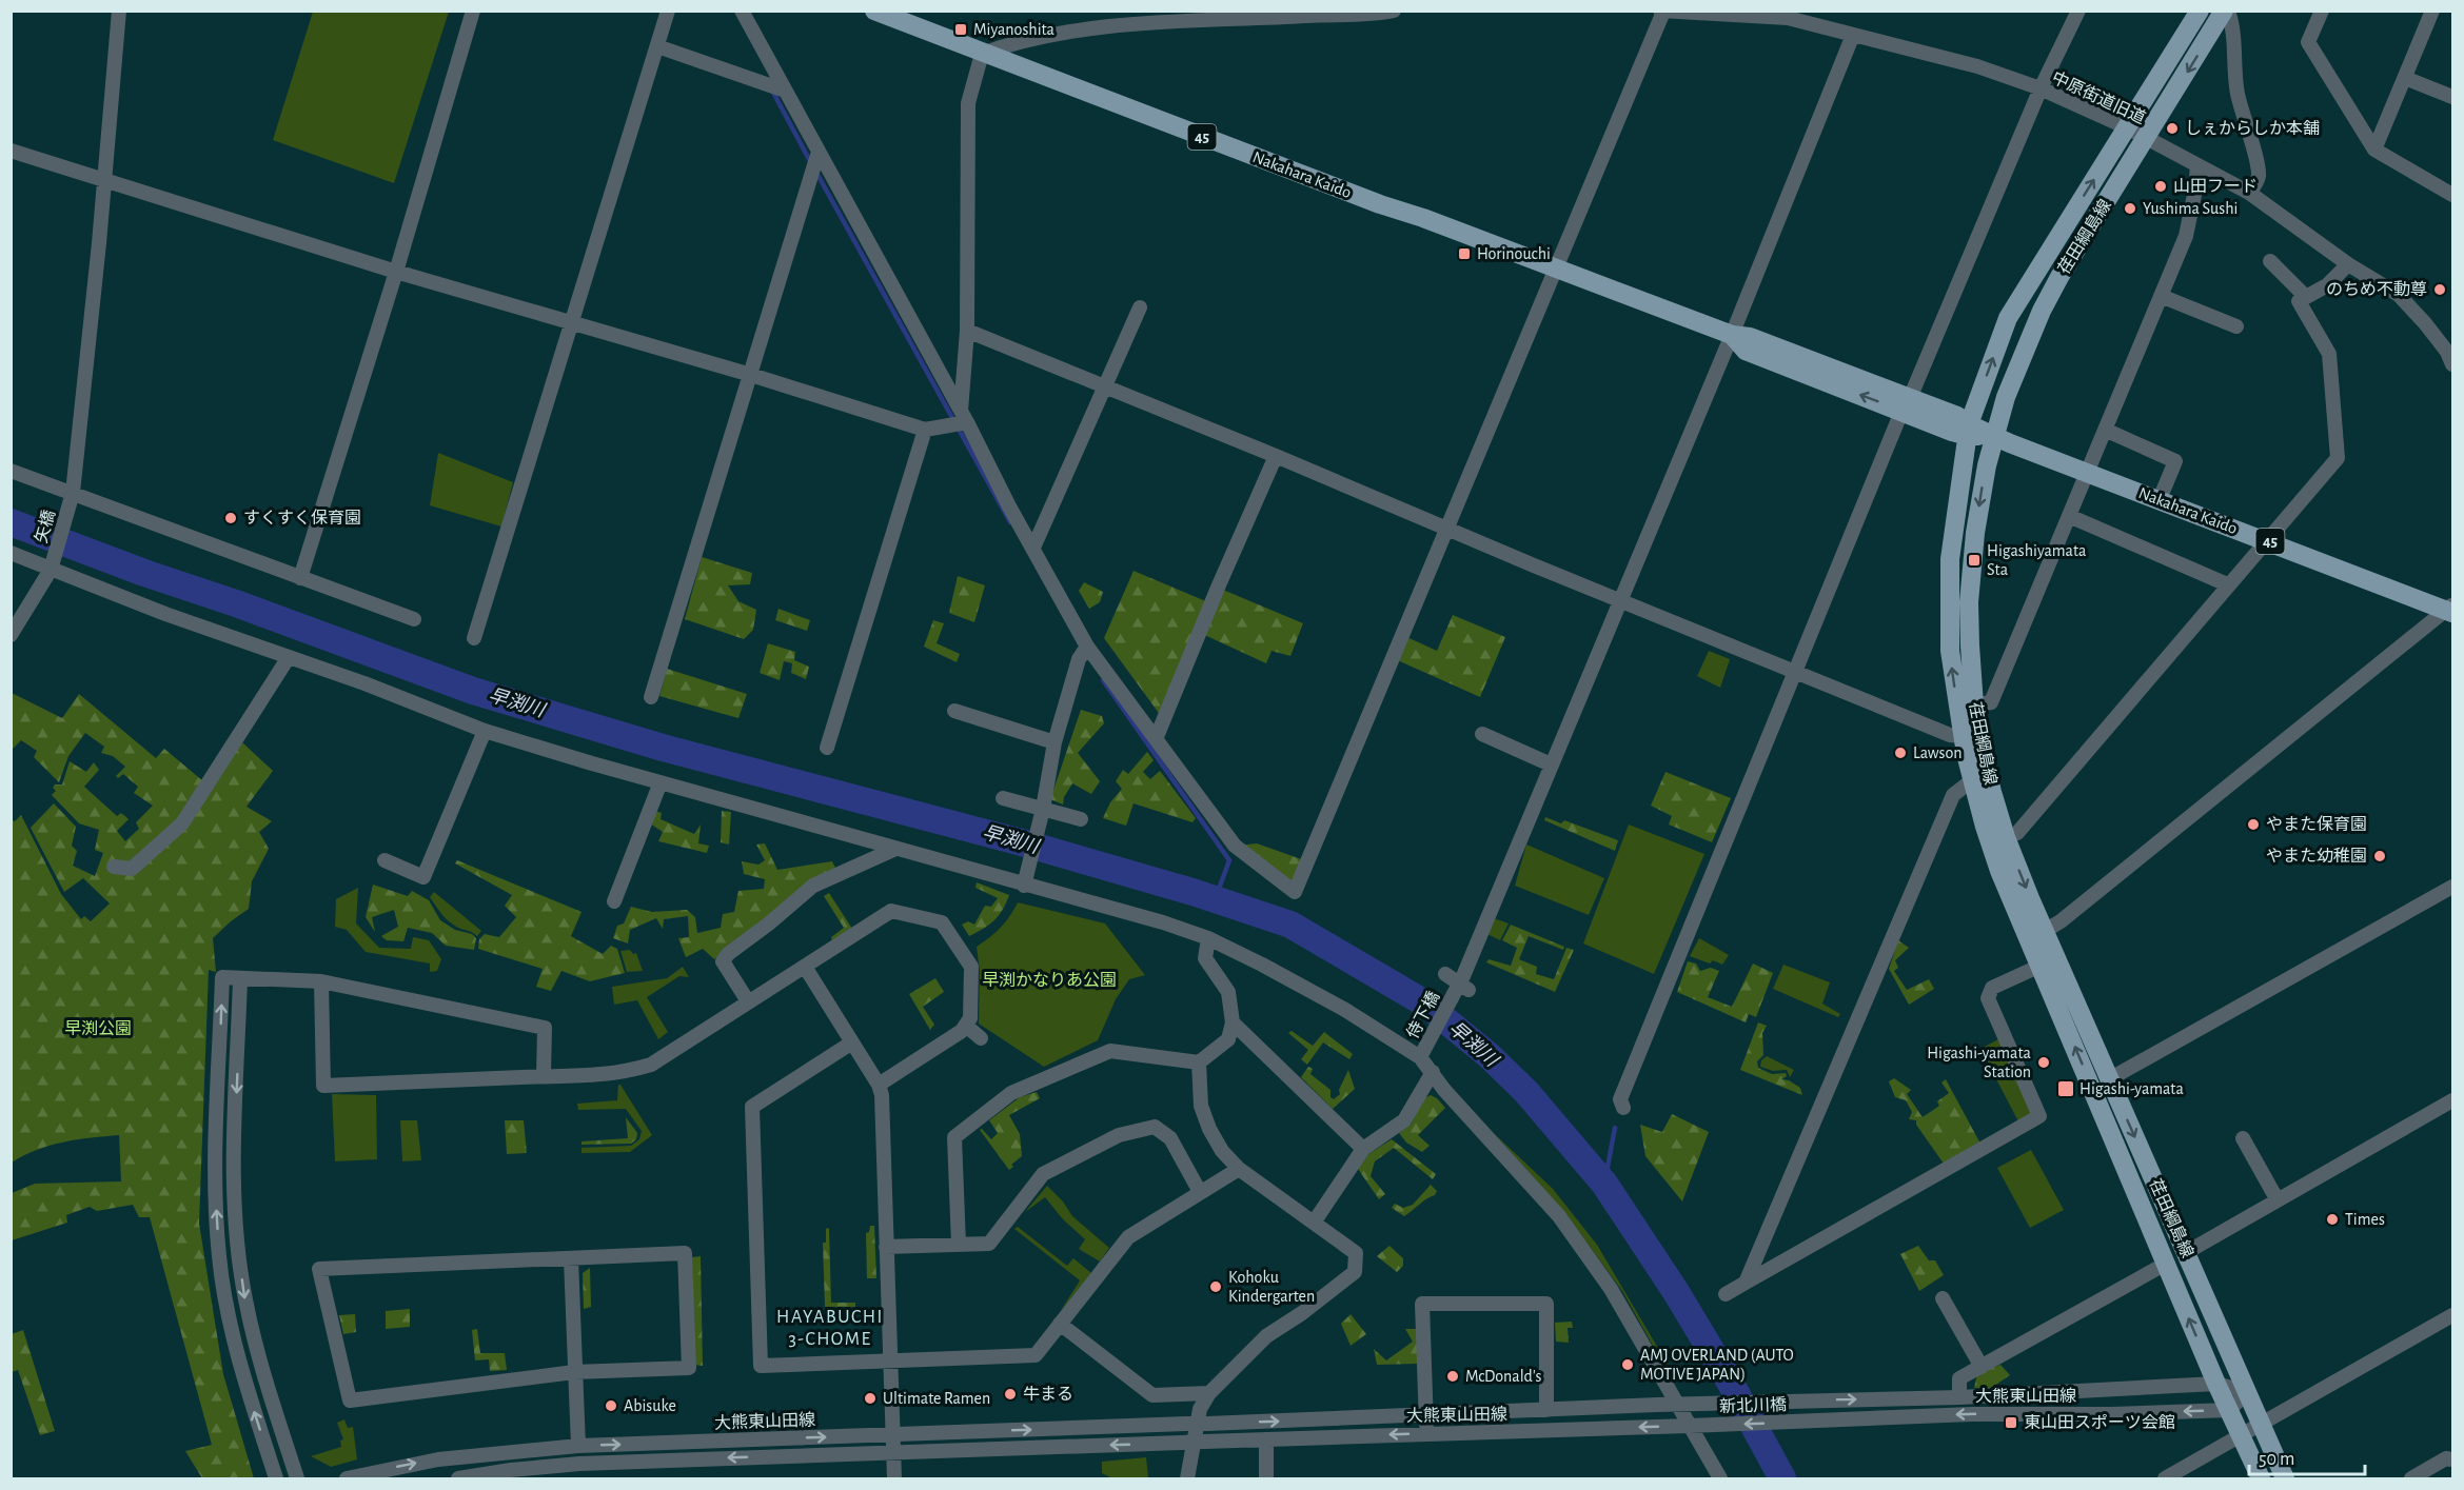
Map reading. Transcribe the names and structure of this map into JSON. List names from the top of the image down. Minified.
{"streets":{"main road":["45","Nakahara Kaido","荏田綱島線"],"street":["中原街道旧道","矢橋","侍下橋","大熊東山田線","新北川橋"]},"crossings":[["中原街道旧道","荏田綱島線"],["中原街道旧道","侍下橋"],["Nakahara Kaido","荏田綱島線"],["Nakahara Kaido","侍下橋"],["荏田綱島線","大熊東山田線"],["大熊東山田線","新北川橋"]],"districts":["HAYABUCHI 3-CHOME"],"water":["早渕川"],"parks":["早渕かなりあ公園","早渕公園"],"places":{"transit":["Miyanoshita","Horinouchi","Higashiyamata Sta","Higashi-yamata","東山田スポーツ会館"],"other":["しぇからしか本舗","山田フード","Yushima Sushi","のちめ不動尊","すくすく保育園","Lawson","やまた保育園","やまた幼稚園","Higashi-yamata Station","Times","Kohoku Kindergarten","AMJ OVERLAND (AUTO MOTIVE JAPAN)","McDonald's","牛まる","Ultimate Ramen","Abisuke"]},"scale_bar":"50 m"}
